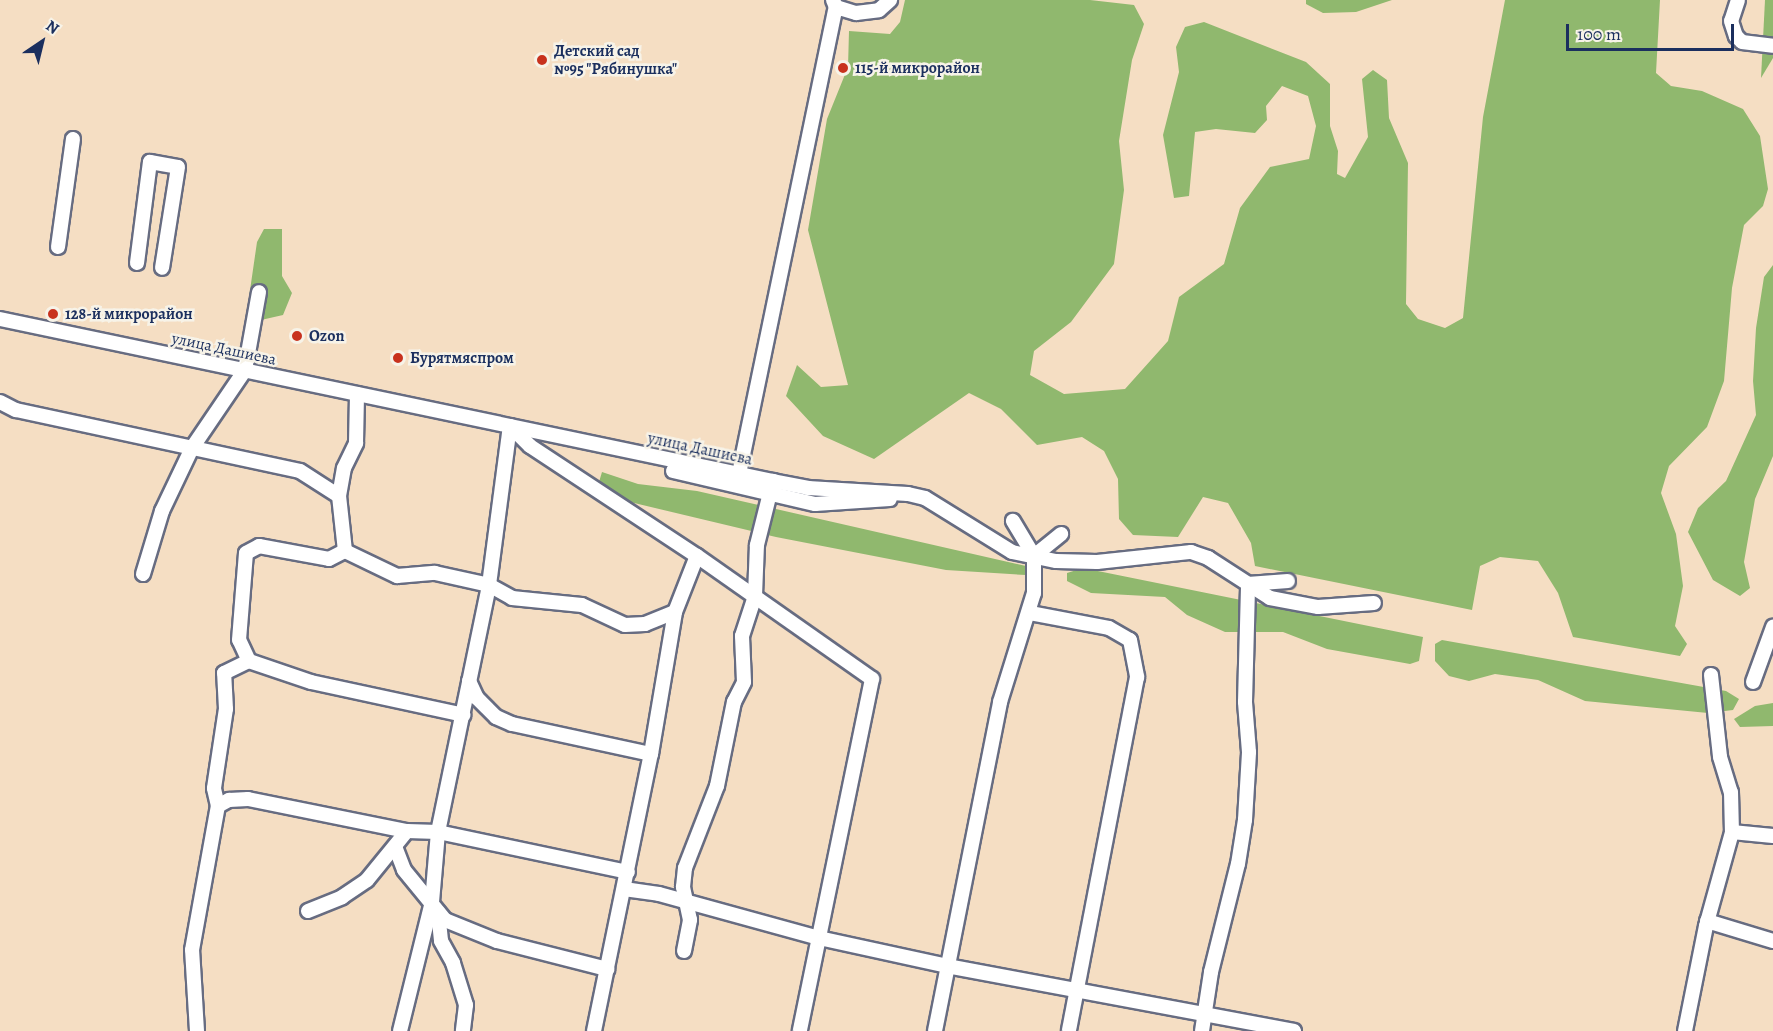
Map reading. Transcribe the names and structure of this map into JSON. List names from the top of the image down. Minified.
{"streets":{"street":["улица Дашиева"]},"places":["Детский сад №95 \"Рябинушка\"","115-й микрорайон","128-й микрорайон","Ozon","Бурятмяспром"],"scale_bar":"100 m","north":"top right"}
